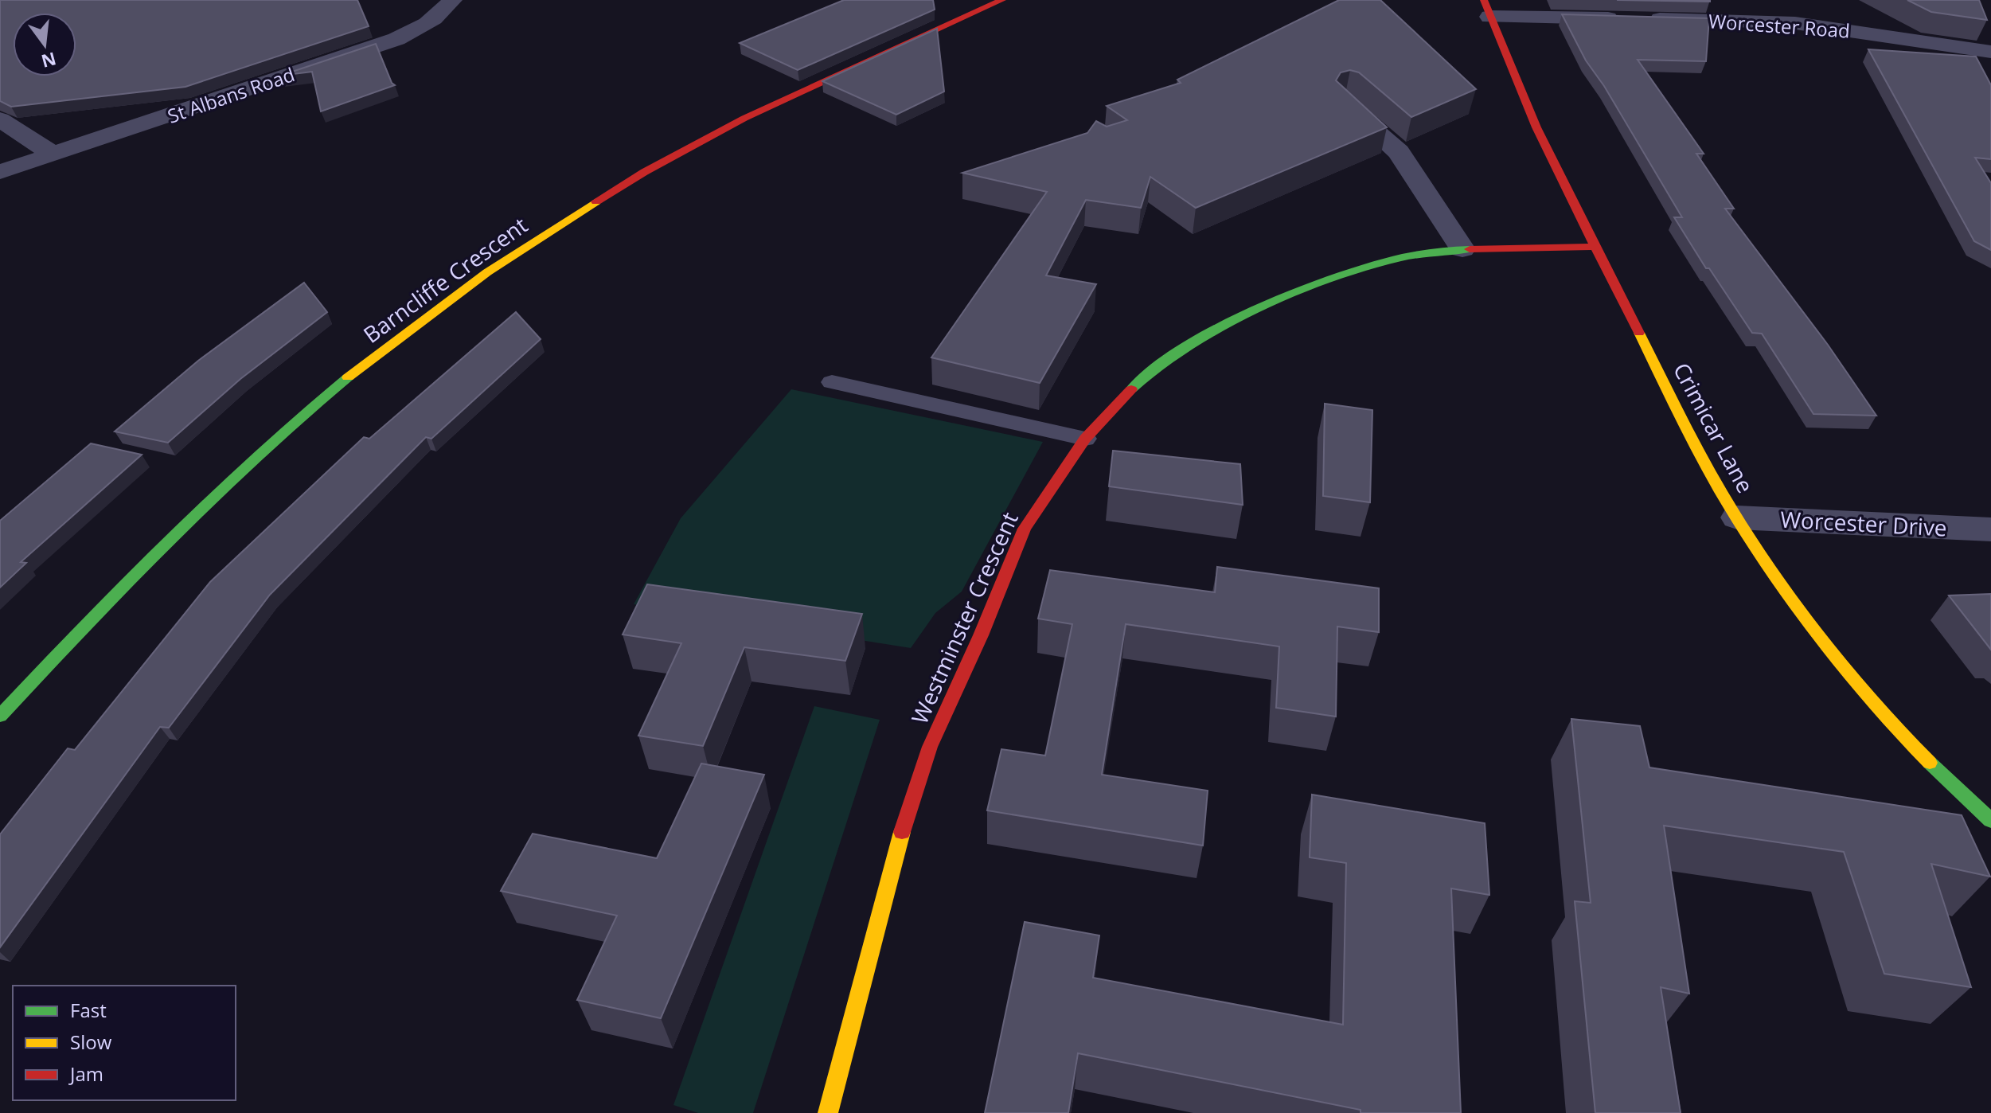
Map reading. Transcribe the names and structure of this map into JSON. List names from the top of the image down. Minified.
{"streets":{"street":["Worcester Road","St Albans Road","Barncliffe Crescent","Crimicar Lane","Worcester Drive","Westminster Crescent"]},"crossings":[["Worcester Road","Crimicar Lane"],["Crimicar Lane","Worcester Drive"],["Crimicar Lane","Westminster Crescent"]],"legend":["Fast","Slow","Jam"],"north":"bottom"}
